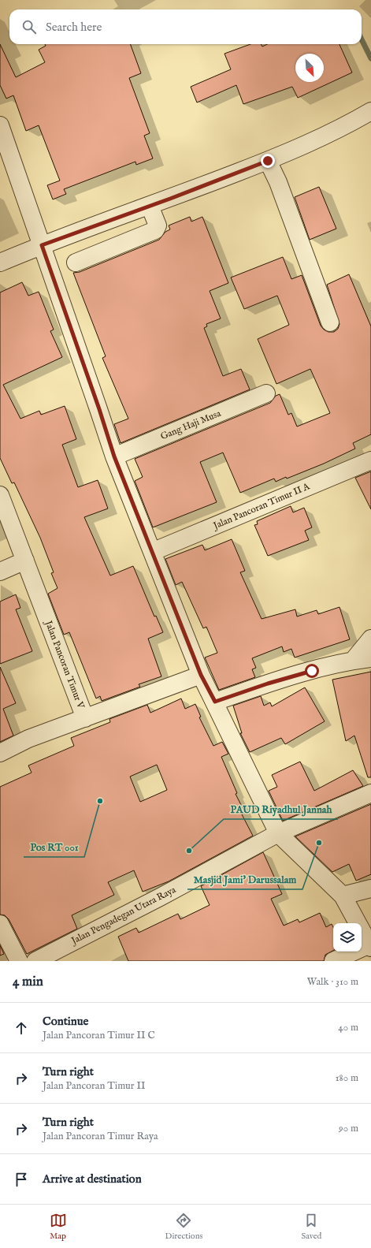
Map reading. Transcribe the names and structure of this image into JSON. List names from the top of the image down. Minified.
{"streets":{"street":["Gang Haji Musa","Jalan Pancoran Timur II A","Jalan Pancoran Timur V","Jalan Pengadegan Utara Raya"]},"places":["Pos RT 001","Masjid Jami' Darussalam","PAUD Riyadhul Jannah"],"north":"bottom right","page":{"search":"Search here","heading":["4 min","Walk · 310 m"],"list":[["Continue","Jalan Pancoran Timur II C","40 m"],["Turn right","Jalan Pancoran Timur II","180 m"],["Turn right","Jalan Pancoran Timur Raya","90 m"],"Arrive at destination"],"nav":["Map","Directions","Saved"]}}
